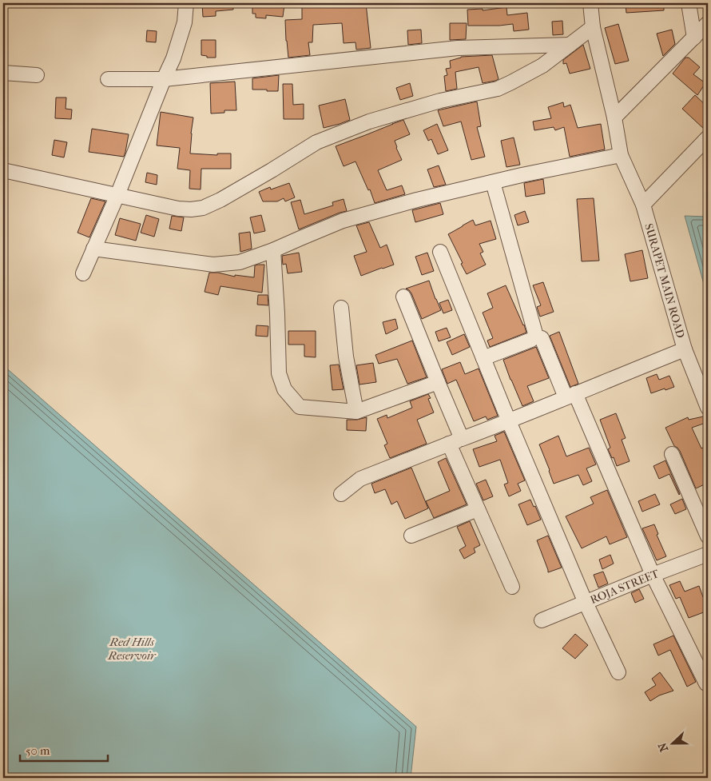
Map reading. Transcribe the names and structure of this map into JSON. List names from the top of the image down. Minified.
{"streets":{"street":["SURAPET MAIN ROAD","ROJA STREET"]},"water":["Red Hills Reservoir"],"scale_bar":"50 m","north":"left"}
